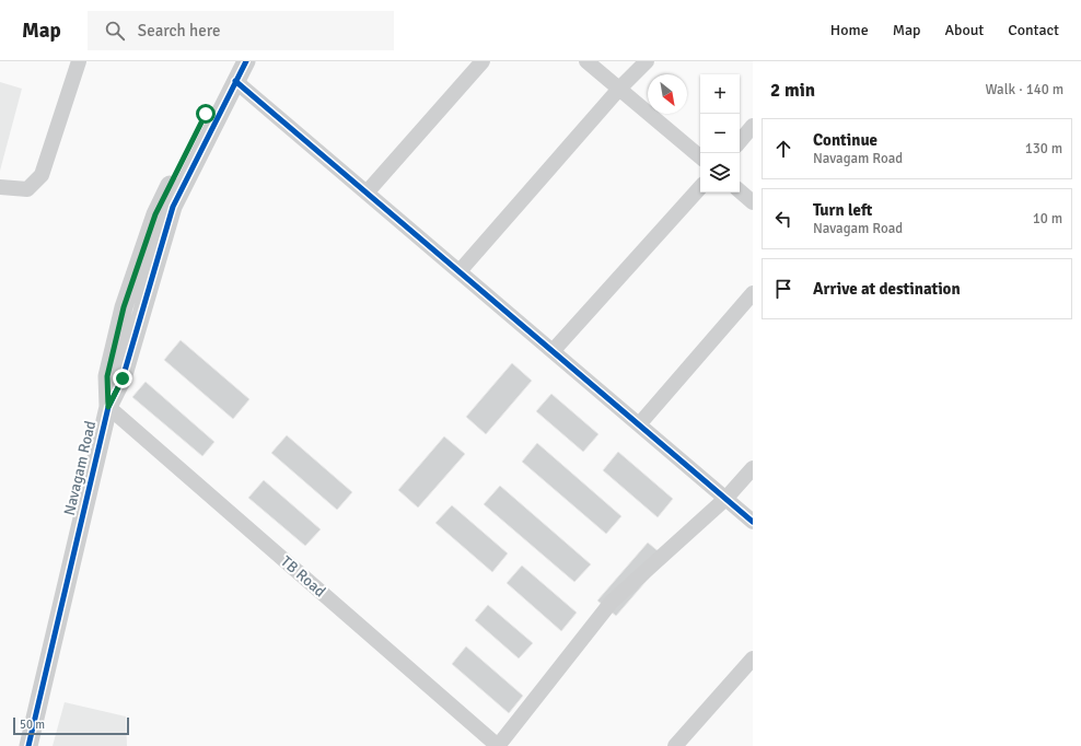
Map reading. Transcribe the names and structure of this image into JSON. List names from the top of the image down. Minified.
{"streets":{"street":["Navagam Road","TB Road"]},"crossings":[["Navagam Road","TB Road"]],"scale_bar":"50 m","north":"bottom right","page":{"header":"Map","search":"Search here","nav":["Home","Map","About","Contact"],"heading":["2 min","Walk · 140 m"],"map_buttons":["+","−"],"list":[["Continue","Navagam Road","130 m"],["Turn left","Navagam Road","10 m"],"Arrive at destination"],"scale":"50 m"}}
